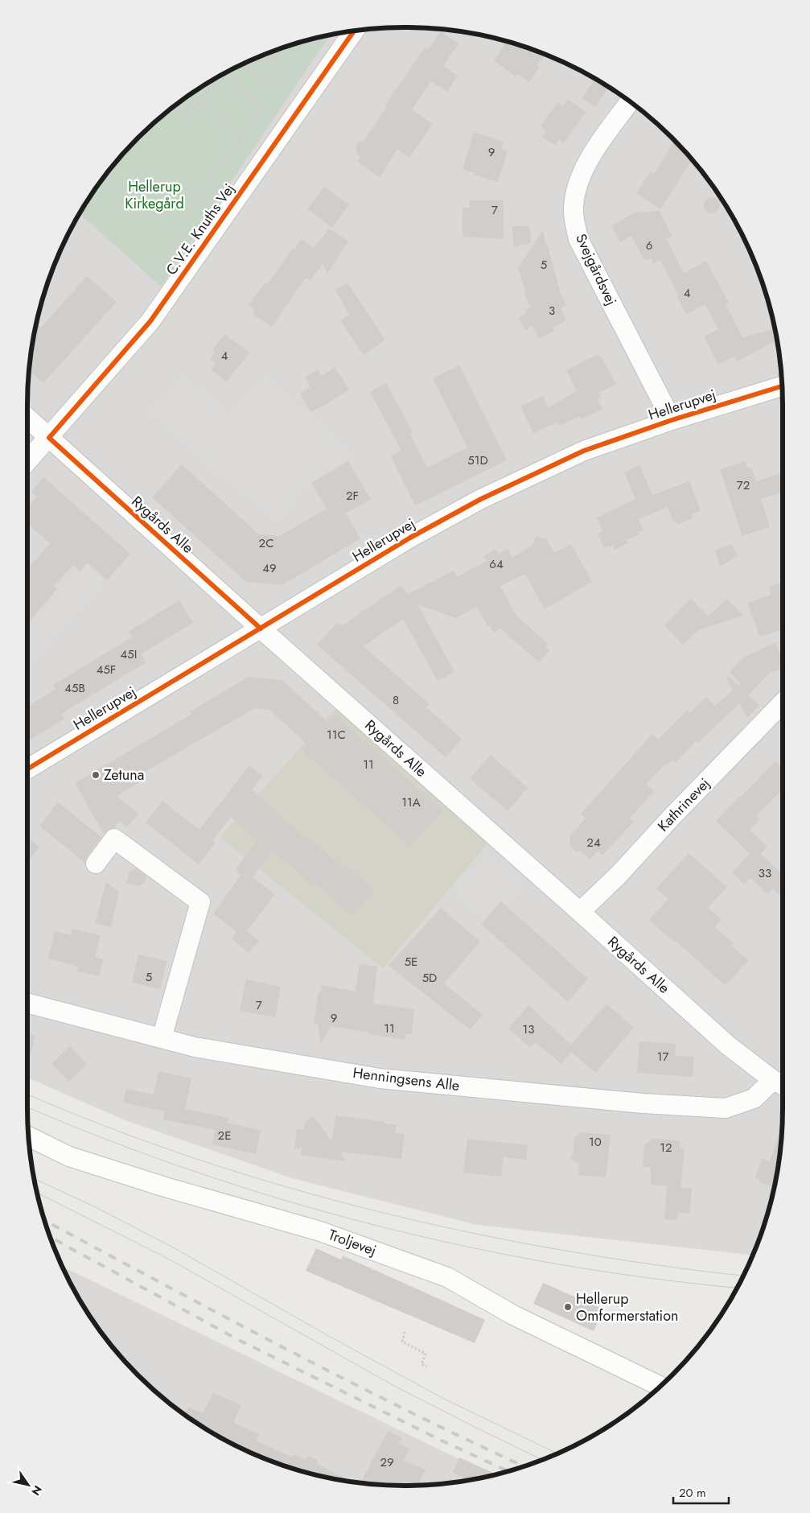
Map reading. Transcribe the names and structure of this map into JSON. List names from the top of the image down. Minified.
{"streets":{"street":["C.V.E. Knuths Vej","Svejgårdsvej","Hellerupvej","Rygårds Alle","Kathrinevej","Henningsens Alle","Troljevej"]},"crossings":[["C.V.E. Knuths Vej","Rygårds Alle"],["Svejgårdsvej","Hellerupvej"],["Hellerupvej","Rygårds Alle"],["Rygårds Alle","Kathrinevej"],["Rygårds Alle","Henningsens Alle"]],"parks":["Hellerup Kirkegård"],"places":["Zetuna","Hellerup Omformerstation"],"house_numbers":["9","7","6","5","4","3","4","51D","72","2F","2C","64","49","45I","45F","45B","8","11C","11","11A","24","33","5E","5","5D","7","9","11","13","17","2E","10","12","29"],"scale_bar":"20 m","north":"bottom right"}
